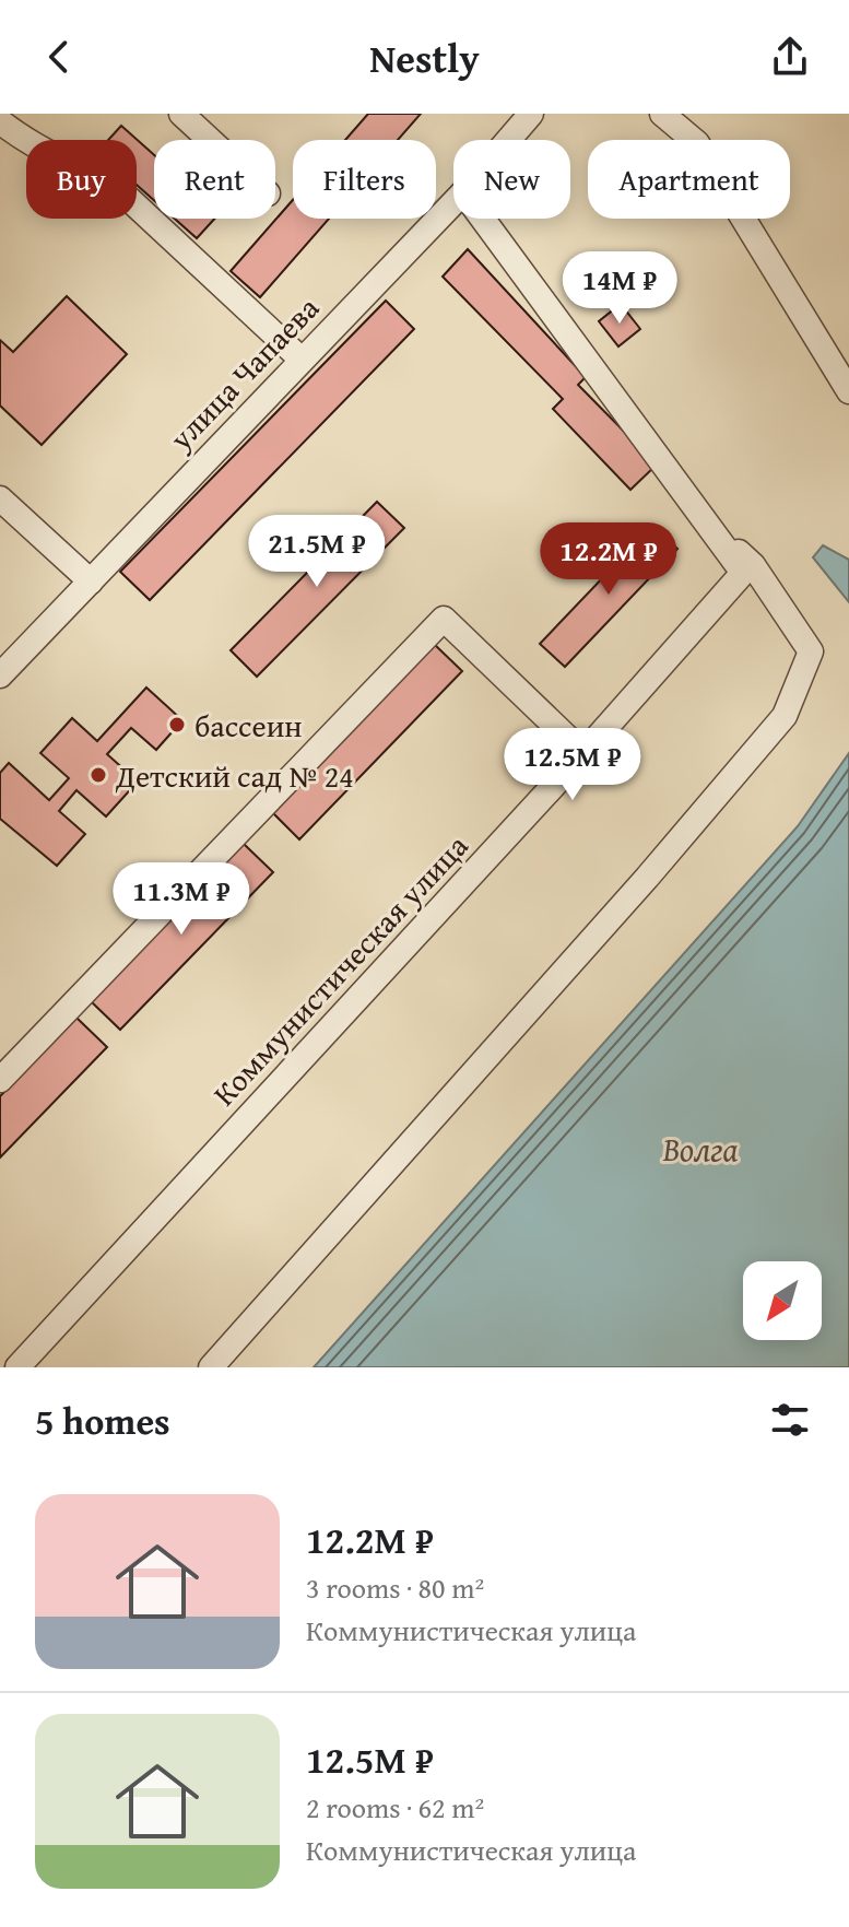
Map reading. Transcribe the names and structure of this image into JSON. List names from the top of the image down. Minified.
{"streets":{"street":["улица Чапаева","Коммунистическая улица"]},"water":["Волга"],"places":["бассеин","Детский сад № 24"],"north":"bottom left","page":{"header":"Nestly","chip":["Buy","Rent","Filters","New","Apartment"],"price":["14M ₽","21.5M ₽","12.2M ₽","12.5M ₽","11.3M ₽"],"heading":"5 homes","list":[{"name":"12.2M ₽","note":"3 rooms · 80 m² · Коммунистическая улица"},{"name":"12.5M ₽","note":"2 rooms · 62 m² · Коммунистическая улица"}]}}
